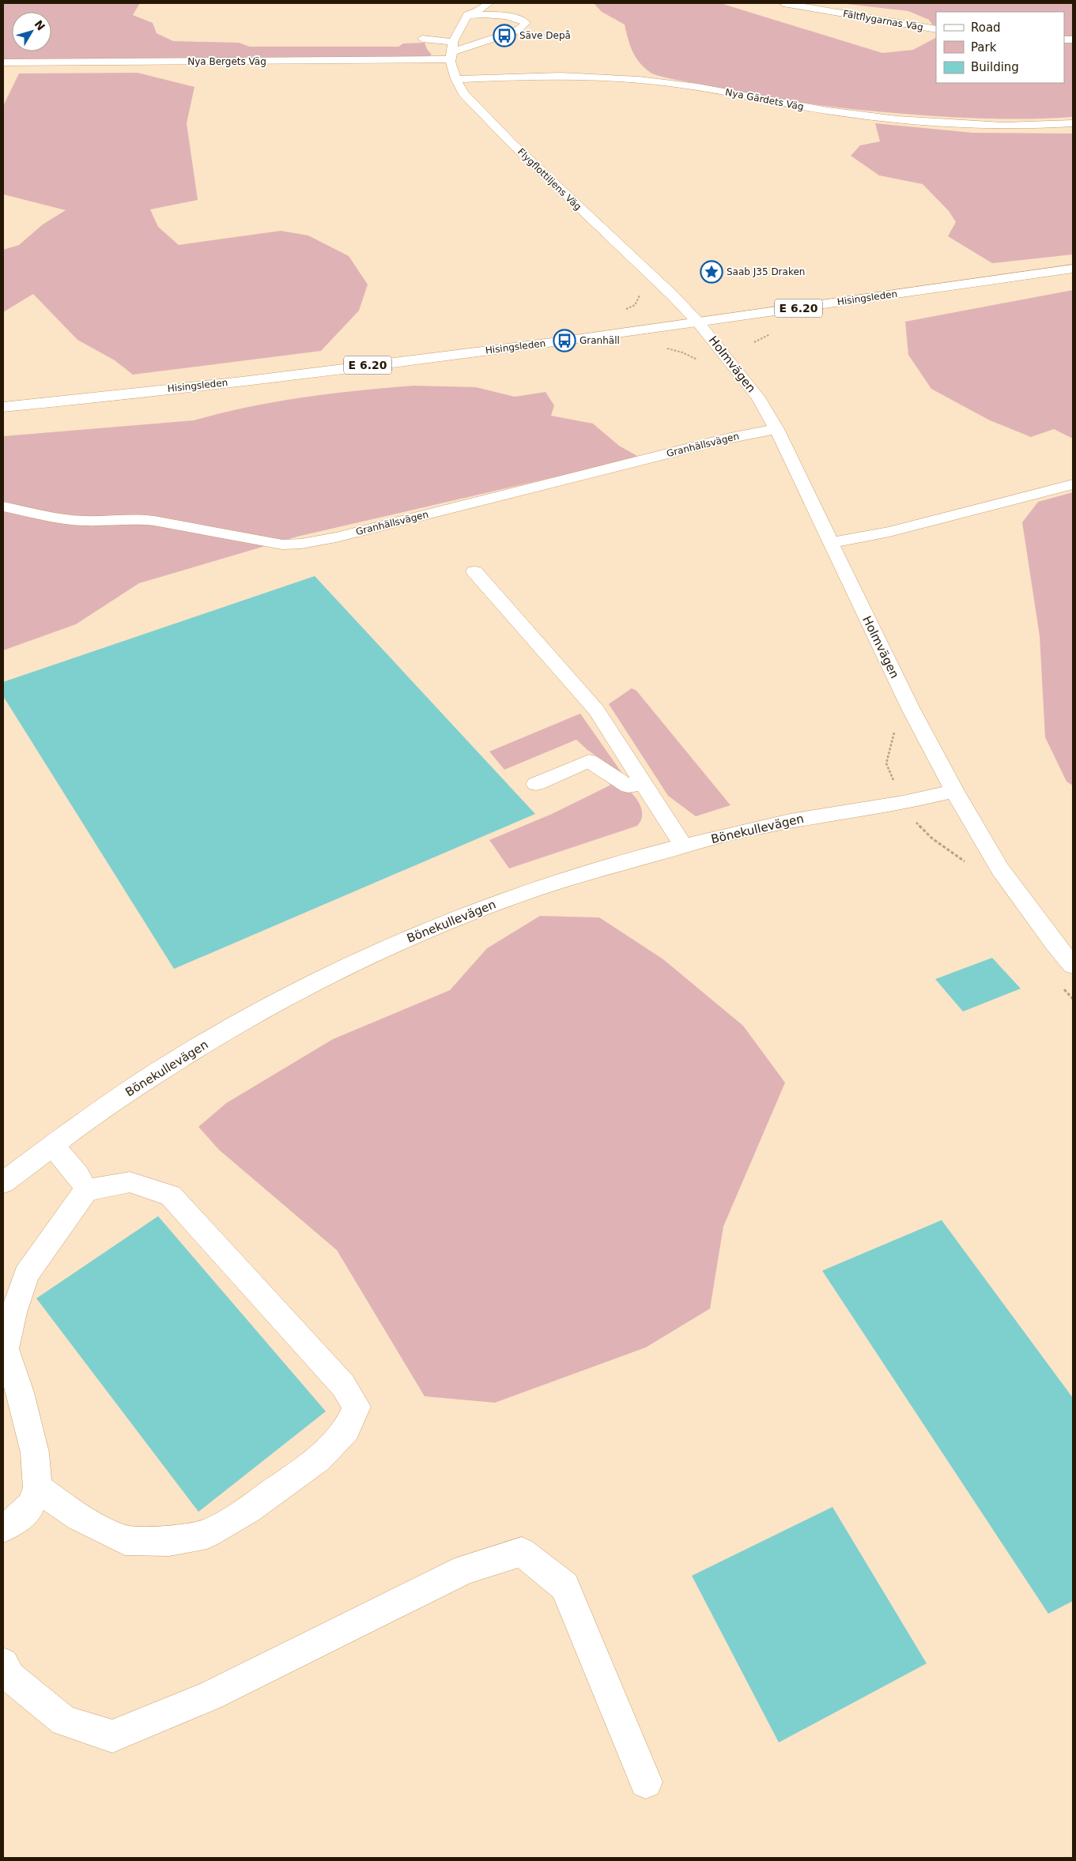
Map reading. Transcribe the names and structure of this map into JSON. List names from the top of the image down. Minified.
{"streets":{"main road":["Fältflygarnas Väg","Nya Bergets Väg","Nya Gärdets Väg","Flygflottiljens Väg","Hisingsleden","E 6.20","Holmvägen","Granhällsvägen","Bönekullevägen"]},"crossings":[["Nya Bergets Väg","Flygflottiljens Väg"],["Nya Gärdets Väg","Flygflottiljens Väg"],["Flygflottiljens Väg","Hisingsleden"],["Flygflottiljens Väg","Holmvägen"],["Hisingsleden","Holmvägen"],["Holmvägen","Granhällsvägen"],["Holmvägen","Bönekullevägen"]],"places":{"bus stop":["Säve Depå","Granhäll"],"place":["Saab J35 Draken"]},"legend":["Road","Park","Building"],"north":"top right"}
